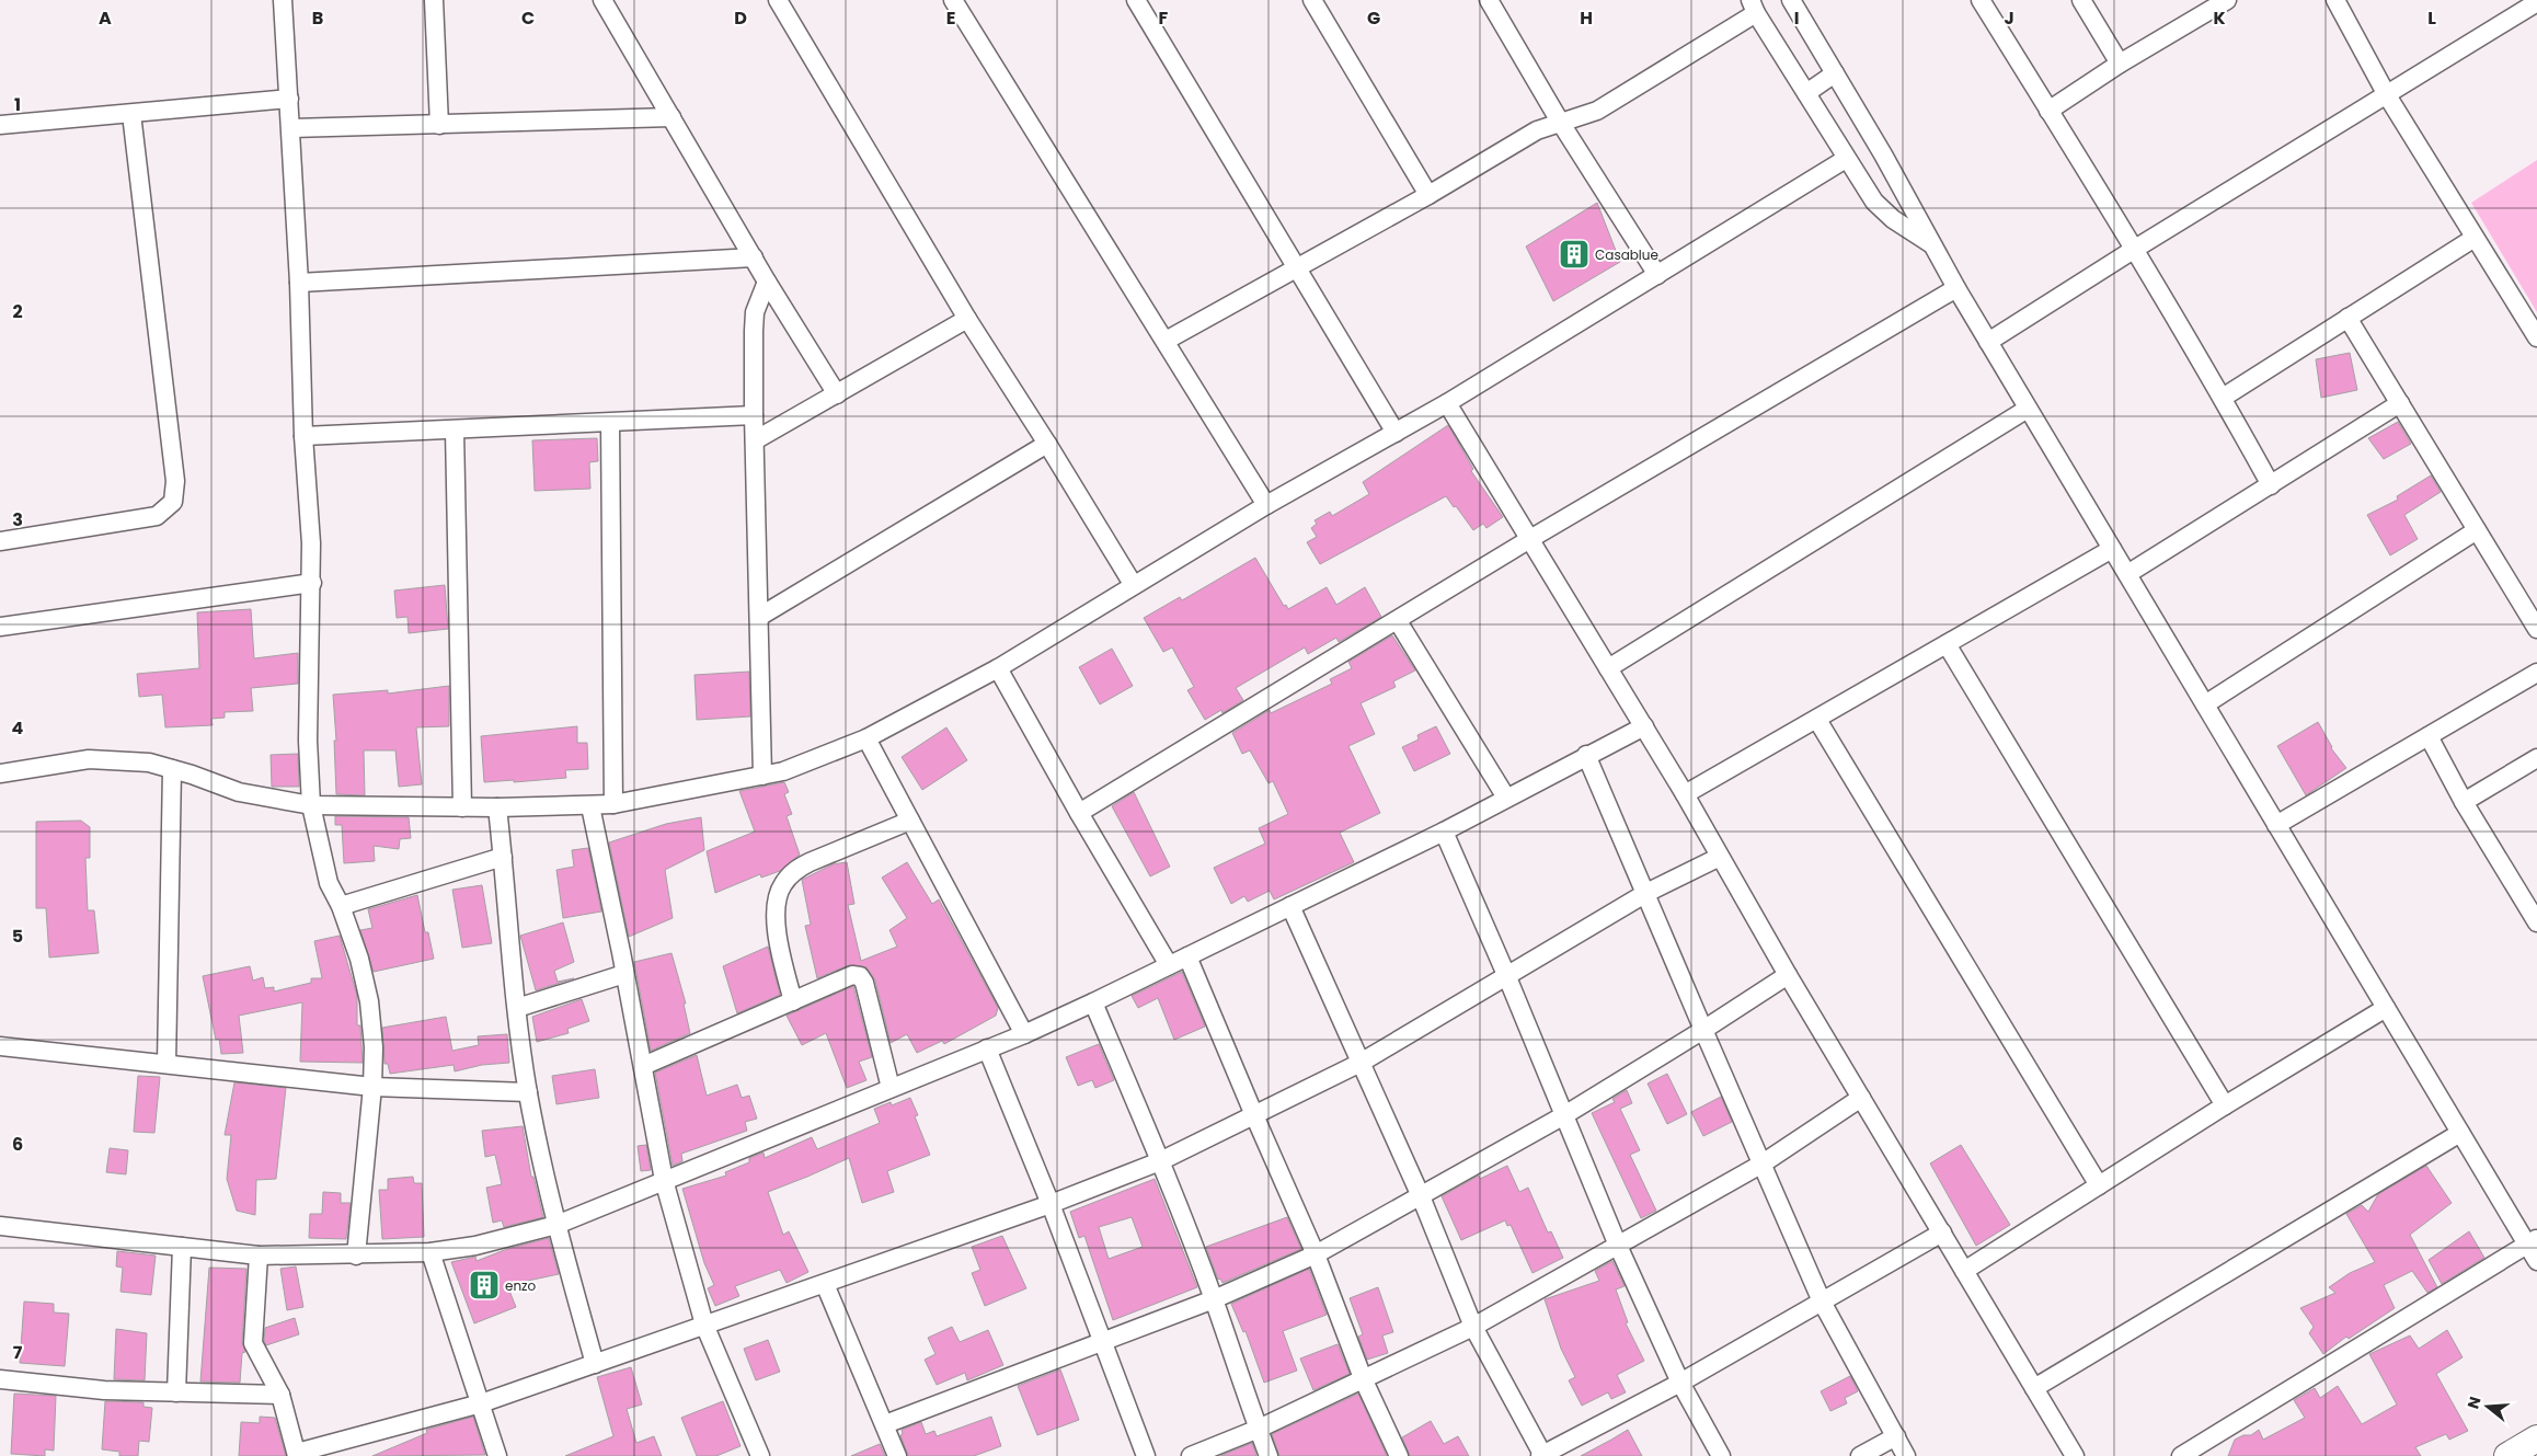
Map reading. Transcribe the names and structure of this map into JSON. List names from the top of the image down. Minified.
{"places":{"building":["Casablue","enzo"]},"north":"left","grid":{"columns":["A","B","C","D","E","F","G","H","I","J","K","L"],"rows":["1","2","3","4","5","6","7"]}}
